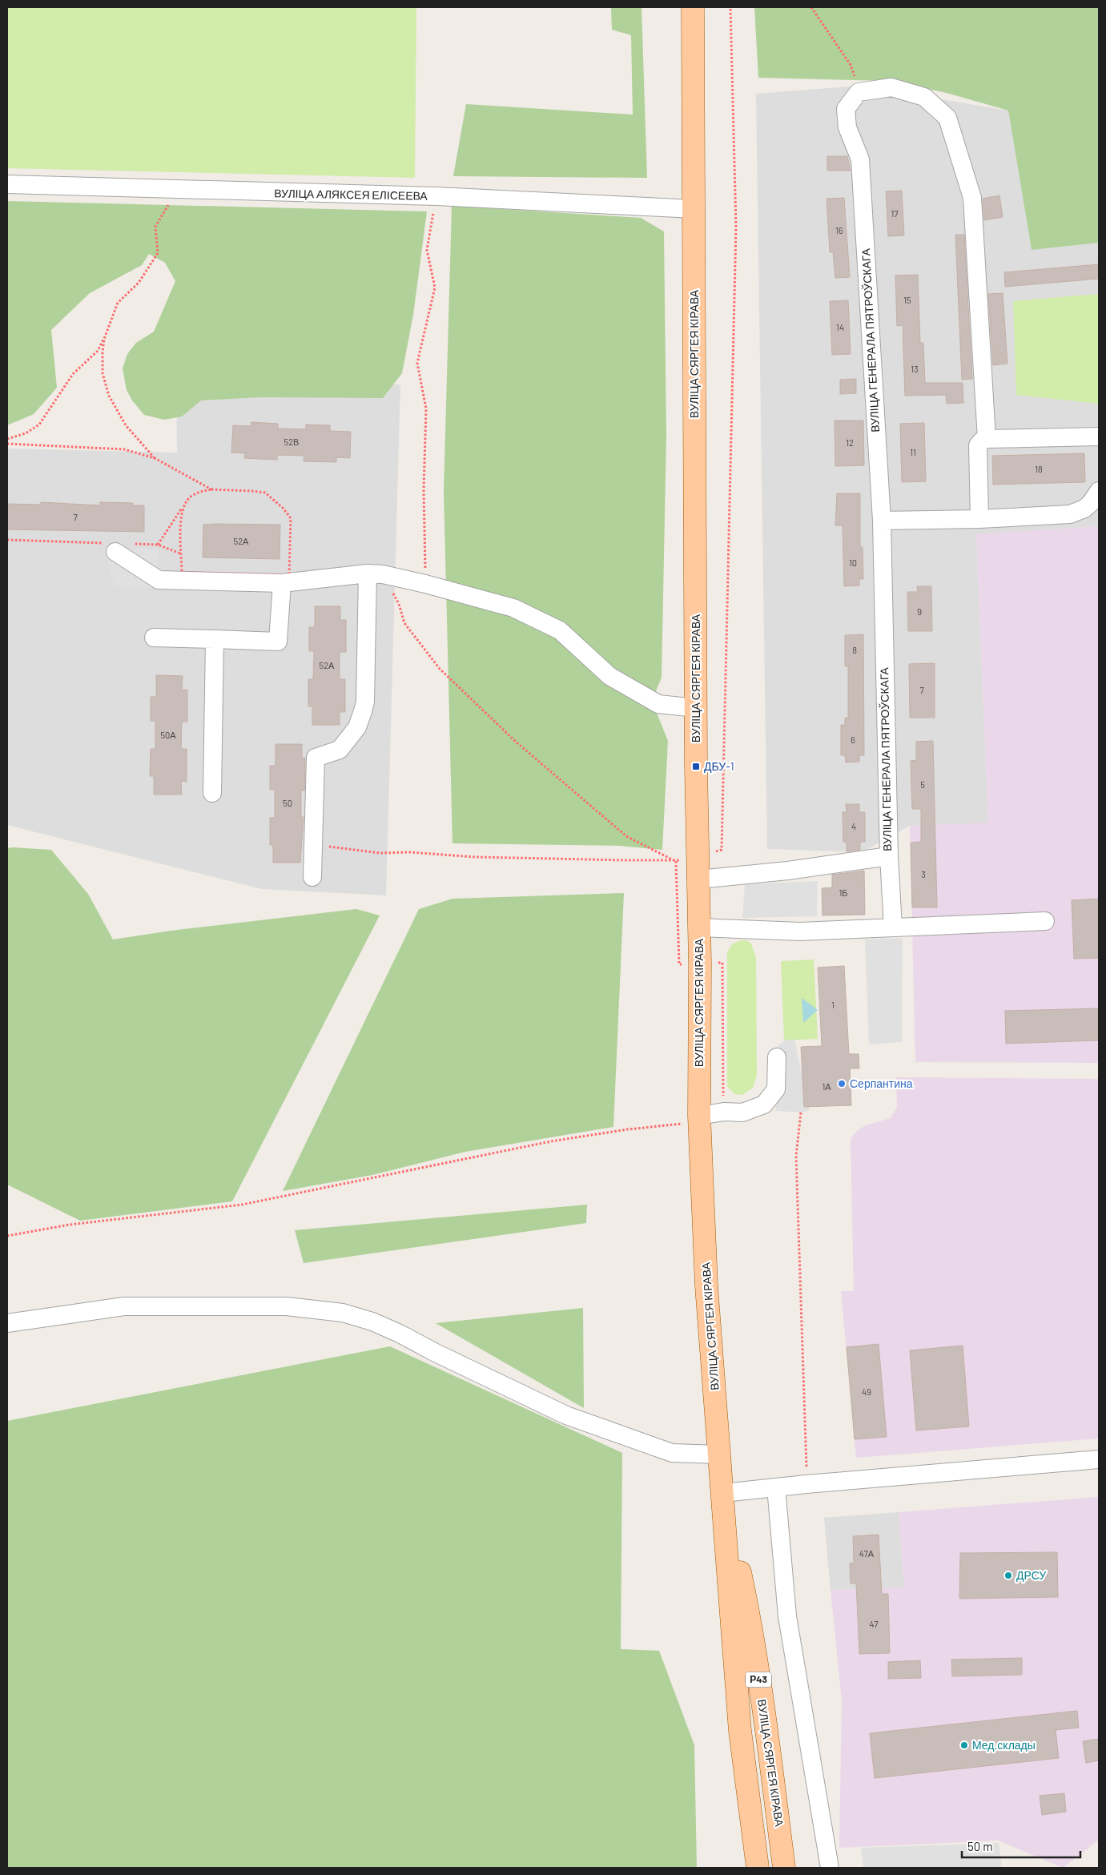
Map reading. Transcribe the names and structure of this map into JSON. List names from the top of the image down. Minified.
{"streets":{"main road":["ВУЛІЦА СЯРГЕЯ КІРАВА","Р43"],"street":["ВУЛІЦА АЛЯКСЕЯ ЕЛІСЕЕВА","ВУЛІЦА ГЕНЕРАЛА ПЯТРОЎСКАГА"]},"crossings":[["ВУЛІЦА АЛЯКСЕЯ ЕЛІСЕЕВА","ВУЛІЦА СЯРГЕЯ КІРАВА"],["ВУЛІЦА ГЕНЕРАЛА ПЯТРОЎСКАГА","ВУЛІЦА СЯРГЕЯ КІРАВА"]],"places":{"transit":["ДБУ-1"],"other":["Серпантина","ДРСУ","Мед.склады"]},"house_numbers":["17","16","15","14","13","52В","12","11","18","7","52А","10","9","8","52А","7","50А","6","5","50","4","3","1Б","1","1А","49","47А","47"],"scale_bar":"50 m"}
